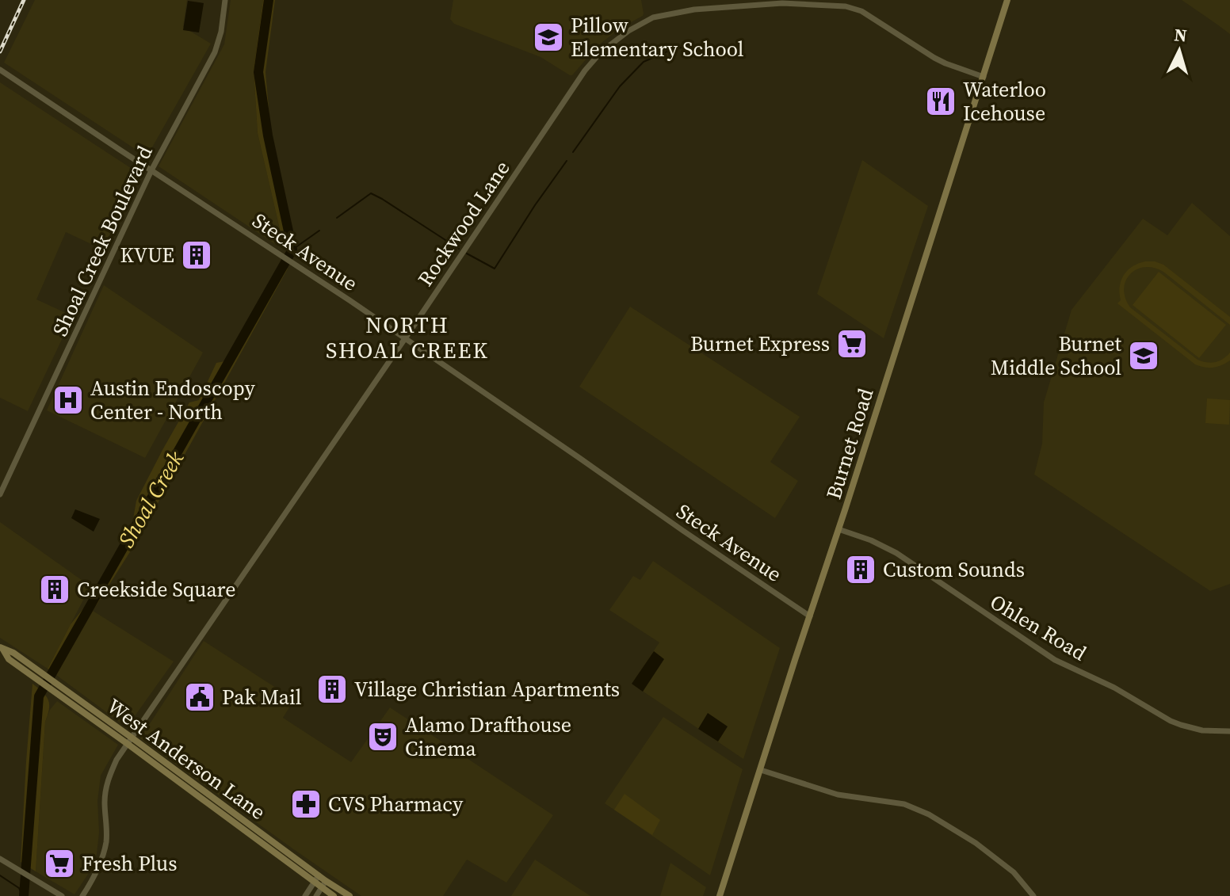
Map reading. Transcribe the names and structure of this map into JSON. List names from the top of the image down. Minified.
{"streets":{"main road":["Burnet Road","West Anderson Lane"],"street":["Rockwood Lane","Shoal Creek Boulevard","Steck Avenue","Ohlen Road"]},"crossings":[["Rockwood Lane","Steck Avenue"],["Rockwood Lane","Burnet Road"],["Rockwood Lane","West Anderson Lane"],["Shoal Creek Boulevard","Steck Avenue"],["Steck Avenue","Burnet Road"],["Burnet Road","Ohlen Road"]],"districts":["NORTH SHOAL CREEK"],"water":["Shoal Creek"],"places":{"school or university":["Pillow Elementary School","Burnet Middle School"],"restaurant":["Waterloo Icehouse"],"building":["KVUE","Custom Sounds","Creekside Square","Village Christian Apartments"],"supermarket":["Burnet Express","Fresh Plus"],"hospital":["Austin Endoscopy Center - North"],"public building":["Pak Mail"],"theatre":["Alamo Drafthouse Cinema"],"pharmacy":["CVS Pharmacy"]},"north":"top"}
